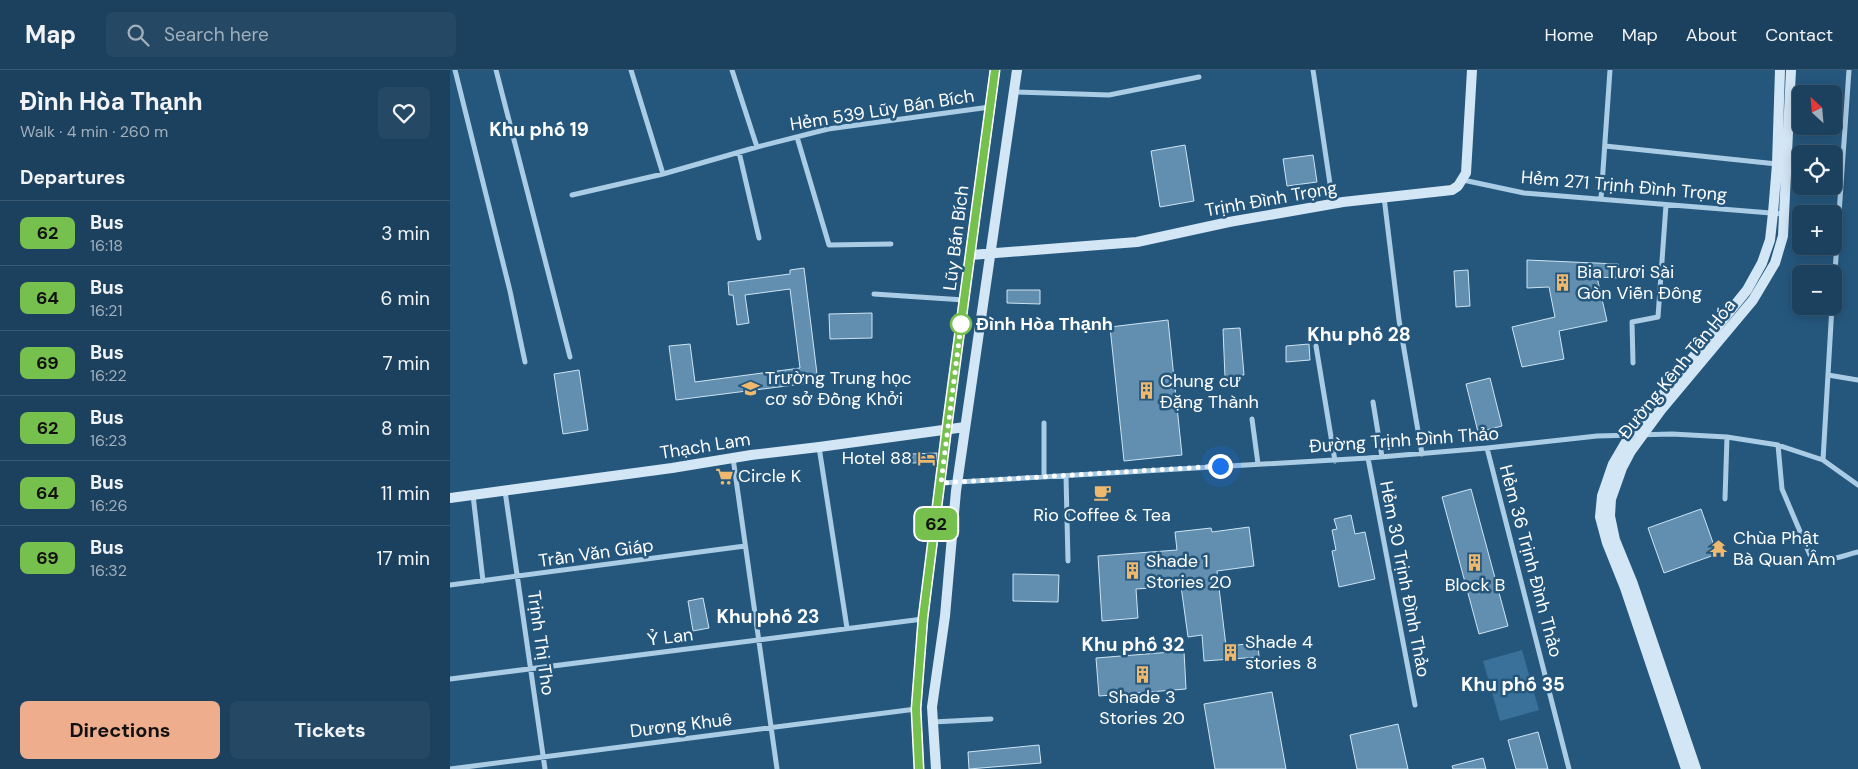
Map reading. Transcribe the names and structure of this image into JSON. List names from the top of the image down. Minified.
{"streets":{"street":["Hẻm 539 Lũy Bán Bích","Hẻm 271 Trịnh Đình Trọng","Trịnh Đình Trọng","Lũy Bán Bích","Đường Kênh Tân Hóa","Đường Trịnh Đình Thảo","Thạch Lam","Trần Văn Giáp","Hẻm 36 Trịnh Đình Thảo","Hẻm 30 Trịnh Đình Thảo","Ỷ Lan","Trịnh Thị Tho","Dương Khuê"]},"crossings":[["Hẻm 539 Lũy Bán Bích","Lũy Bán Bích"],["Hẻm 271 Trịnh Đình Trọng","Trịnh Đình Trọng"],["Hẻm 271 Trịnh Đình Trọng","Đường Kênh Tân Hóa"],["Trịnh Đình Trọng","Lũy Bán Bích"],["Lũy Bán Bích","Đường Trịnh Đình Thảo"],["Lũy Bán Bích","Thạch Lam"],["Lũy Bán Bích","Ỷ Lan"],["Lũy Bán Bích","Dương Khuê"],["Đường Kênh Tân Hóa","Đường Trịnh Đình Thảo"],["Đường Trịnh Đình Thảo","Hẻm 36 Trịnh Đình Thảo"],["Đường Trịnh Đình Thảo","Hẻm 30 Trịnh Đình Thảo"],["Thạch Lam","Trịnh Thị Tho"],["Trần Văn Giáp","Trịnh Thị Tho"],["Ỷ Lan","Trịnh Thị Tho"],["Trịnh Thị Tho","Dương Khuê"]],"districts":["Khu phố 19","Khu phố 28","Khu phố 23","Khu phố 32","Khu phố 35"],"places":{"building":["Bia Tươi Sài Gòn Viễn Đông","Chung cư Đặng Thành","Block B","Shade 1 Stories 20","Shade 4 stories 8","Shade 3 Stories 20"],"other":["Đình Hòa Thạnh"],"school or university":["Trường Trung học cơ sở Đồng Khởi"],"hotel":["Hotel 88"],"supermarket":["Circle K"],"cafe":["Rio Coffee & Tea"],"temple":["Chùa Phật Bà Quan Âm"]},"lines":["bus line 62"],"north":"top left","page":{"header":"Map","search":"Search here","nav":["Home","Map","About","Contact"],"heading":[["Đình Hòa Thạnh","Walk · 4 min · 260 m"],"Departures"],"on_map":"62","map_buttons":["+","−"],"list":[{"mark":"62","name":"Bus","note":"16:18","value":"3 min"},{"mark":"64","name":"Bus","note":"16:21","value":"6 min"},{"mark":"69","name":"Bus","note":"16:22","value":"7 min"},{"mark":"62","name":"Bus","note":"16:23","value":"8 min"},{"mark":"64","name":"Bus","note":"16:26","value":"11 min"},{"mark":"69","name":"Bus","note":"16:32","value":"17 min"}],"buttons":["Directions","Tickets"]}}
